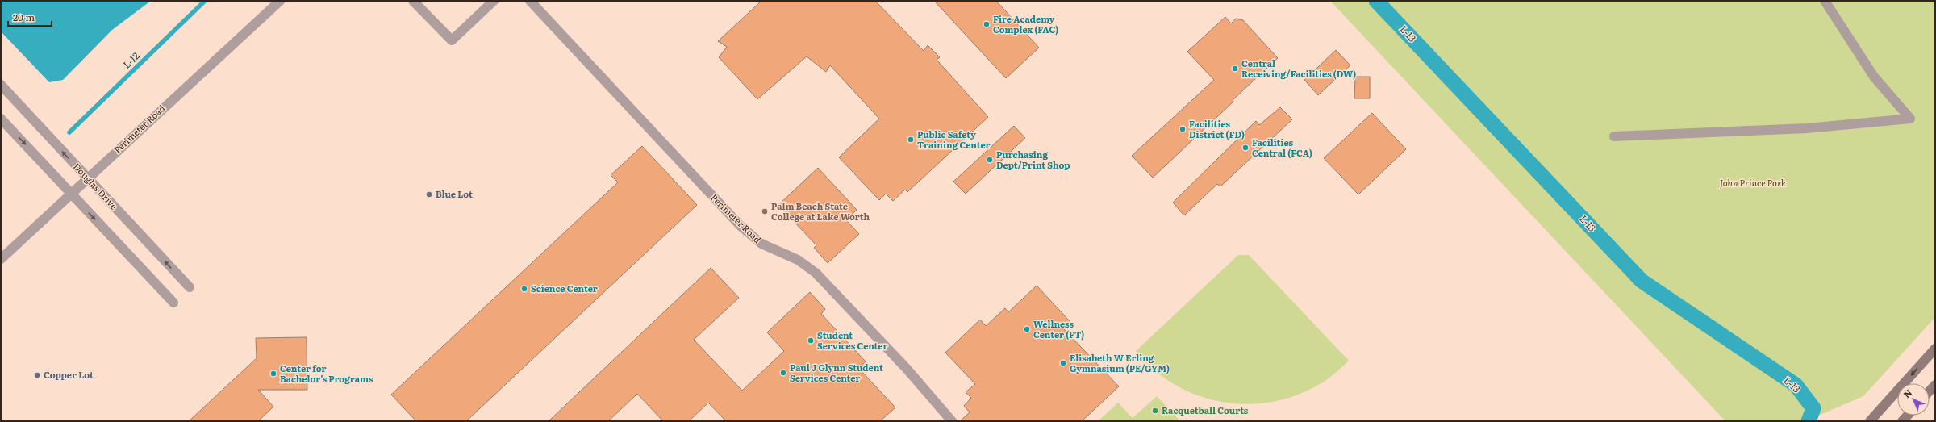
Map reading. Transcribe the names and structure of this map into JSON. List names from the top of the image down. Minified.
{"streets":{"street":["Perimeter Road","Douglas Drive"]},"crossings":[["Perimeter Road","Douglas Drive"]],"water":["L-13","L-12"],"parks":["John Prince Park"],"places":["Fire Academy Complex (FAC)","Central Receiving/Facilities (DW)","Facilities District (FD)","Public Safety Training Center","Facilities Central (FCA)","Purchasing Dept/Print Shop","Blue Lot","Palm Beach State College at Lake Worth","Science Center","Wellness Center (FT)","Student Services Center","Elisabeth W Erling Gymnasium (PE/GYM)","Paul J Glynn Student Services Center","Center for Bachelor’s Programs","Copper Lot","Racquetball Courts"],"scale_bar":"20 m","north":"top left"}
